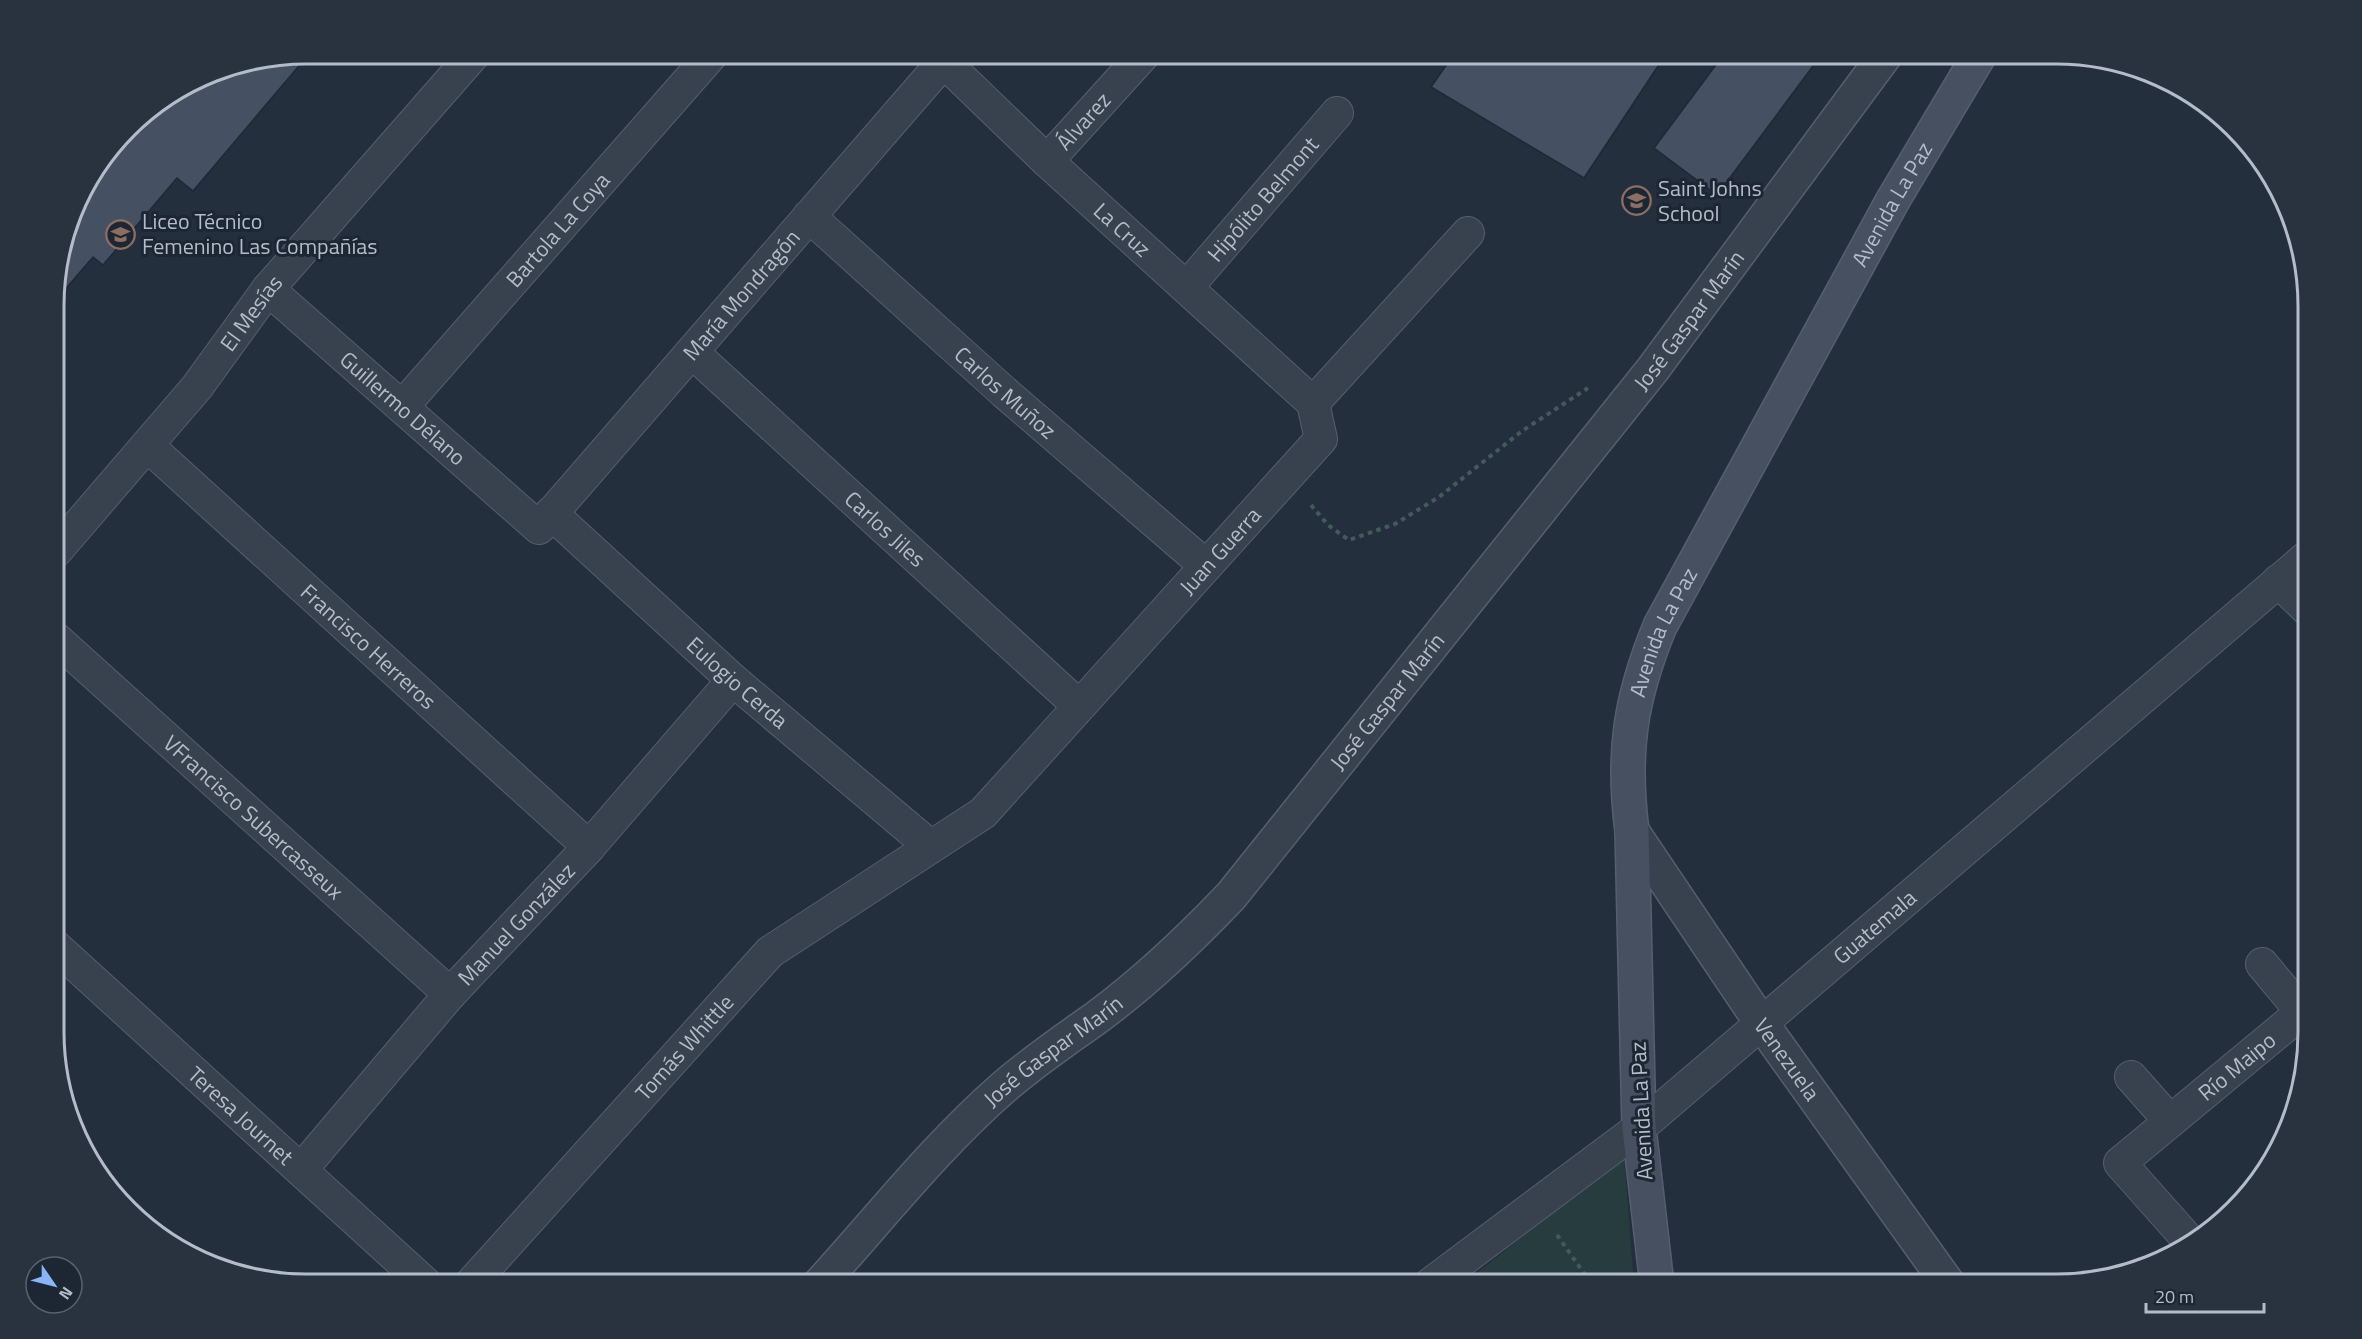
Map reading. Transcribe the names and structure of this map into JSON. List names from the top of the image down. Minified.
{"streets":{"main road":["Avenida La Paz"],"street":["Álvarez","Hipólito Belmont","Bartola La Coya","La Cruz","María Mondragón","El Mesías","José Gaspar Marín","Carlos Muñoz","Guillermo Délano","Carlos Jiles","Juan Guerra","Francisco Herreros","Eulogio Cerda","VFrancisco Subercasseux","Manuel González","Guatemala","Tomás Whittle","Venezuela","Río Maipo","Teresa Journet"]},"crossings":[["Álvarez","La Cruz"],["Hipólito Belmont","La Cruz"],["Avenida La Paz","Guatemala"],["Avenida La Paz","Venezuela"],["Bartola La Coya","Guillermo Délano"],["La Cruz","Juan Guerra"],["María Mondragón","Carlos Muñoz"],["María Mondragón","Guillermo Délano"],["María Mondragón","Carlos Jiles"],["María Mondragón","Eulogio Cerda"],["El Mesías","Guillermo Délano"],["El Mesías","Francisco Herreros"],["Carlos Muñoz","Juan Guerra"],["Guillermo Délano","Eulogio Cerda"],["Carlos Jiles","Juan Guerra"],["Juan Guerra","Eulogio Cerda"],["Juan Guerra","Tomás Whittle"],["Francisco Herreros","Manuel González"],["Eulogio Cerda","Manuel González"],["Eulogio Cerda","Tomás Whittle"],["VFrancisco Subercasseux","Manuel González"],["Manuel González","Teresa Journet"],["Guatemala","Venezuela"]],"places":{"school or university":["Saint Johns School","Liceo Técnico Femenino Las Compañías"]},"scale_bar":"20 m","north":"bottom right"}
